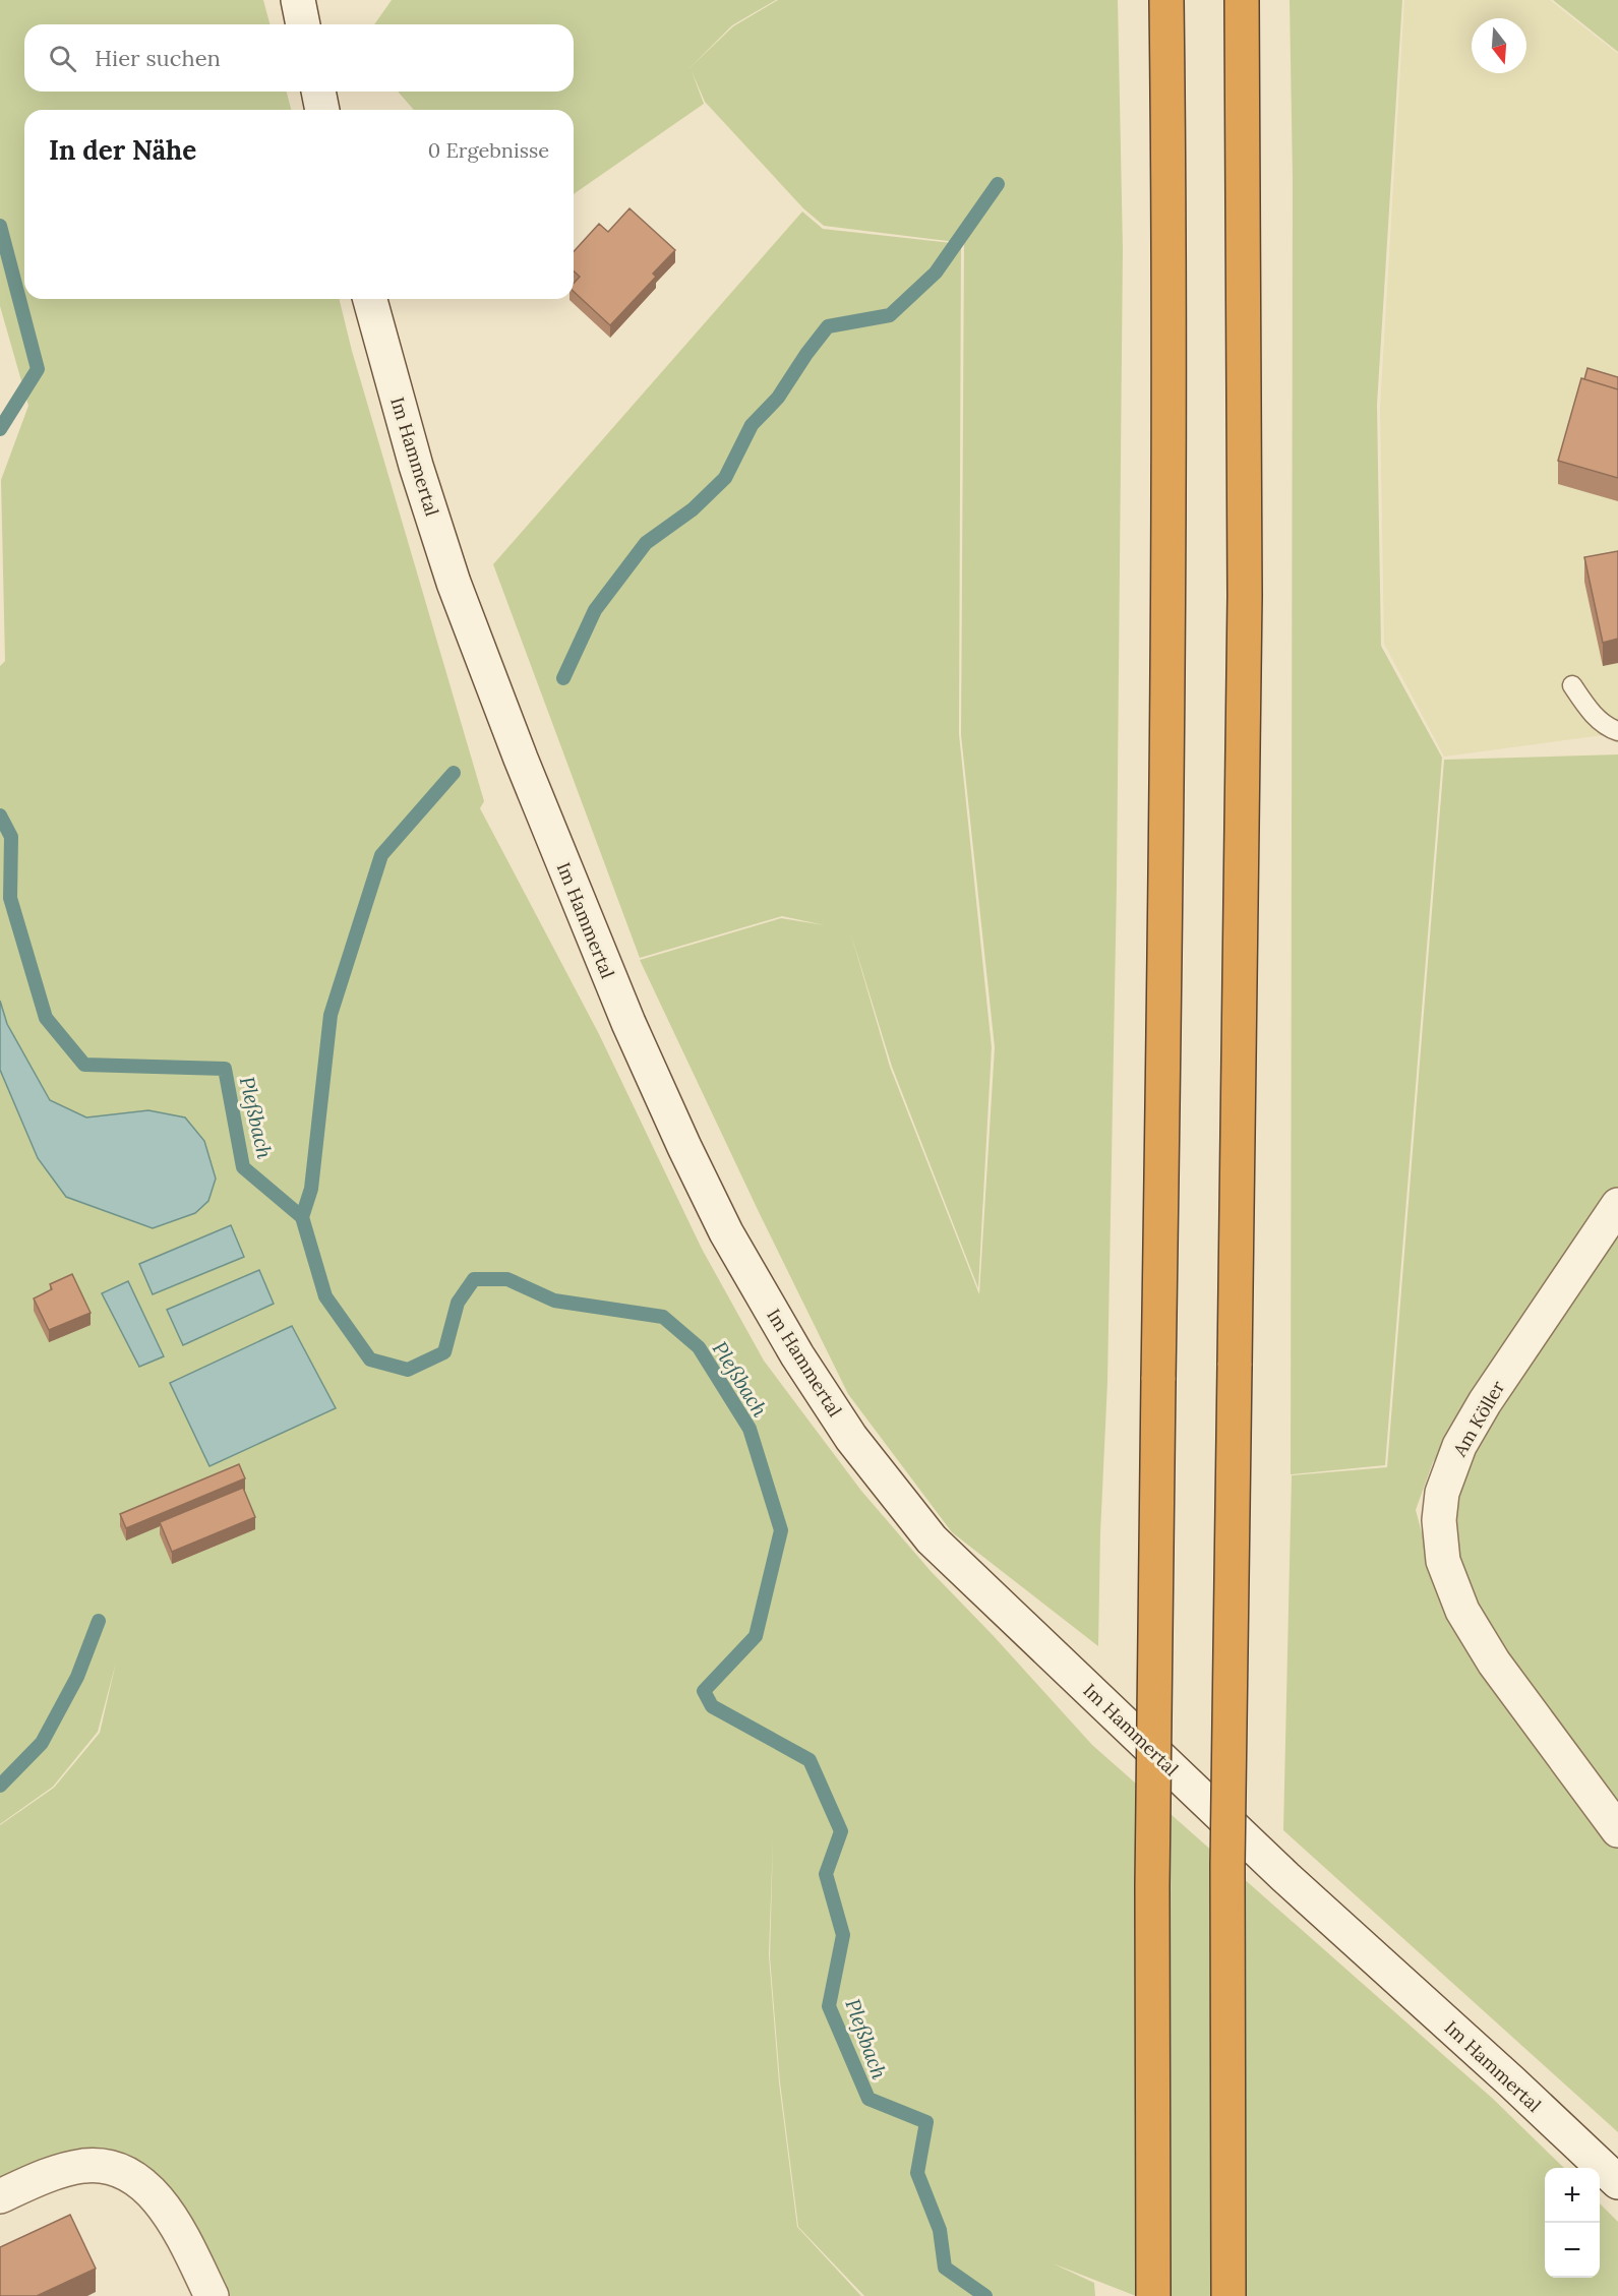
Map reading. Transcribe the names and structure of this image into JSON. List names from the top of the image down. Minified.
{"streets":{"main road":["Im Hammertal","Am Köller"]},"water":["Pleßbach"],"north":"bottom","page":{"search":"Hier suchen","heading":["In der Nähe","0 Ergebnisse"],"map_buttons":["+","−"]}}
